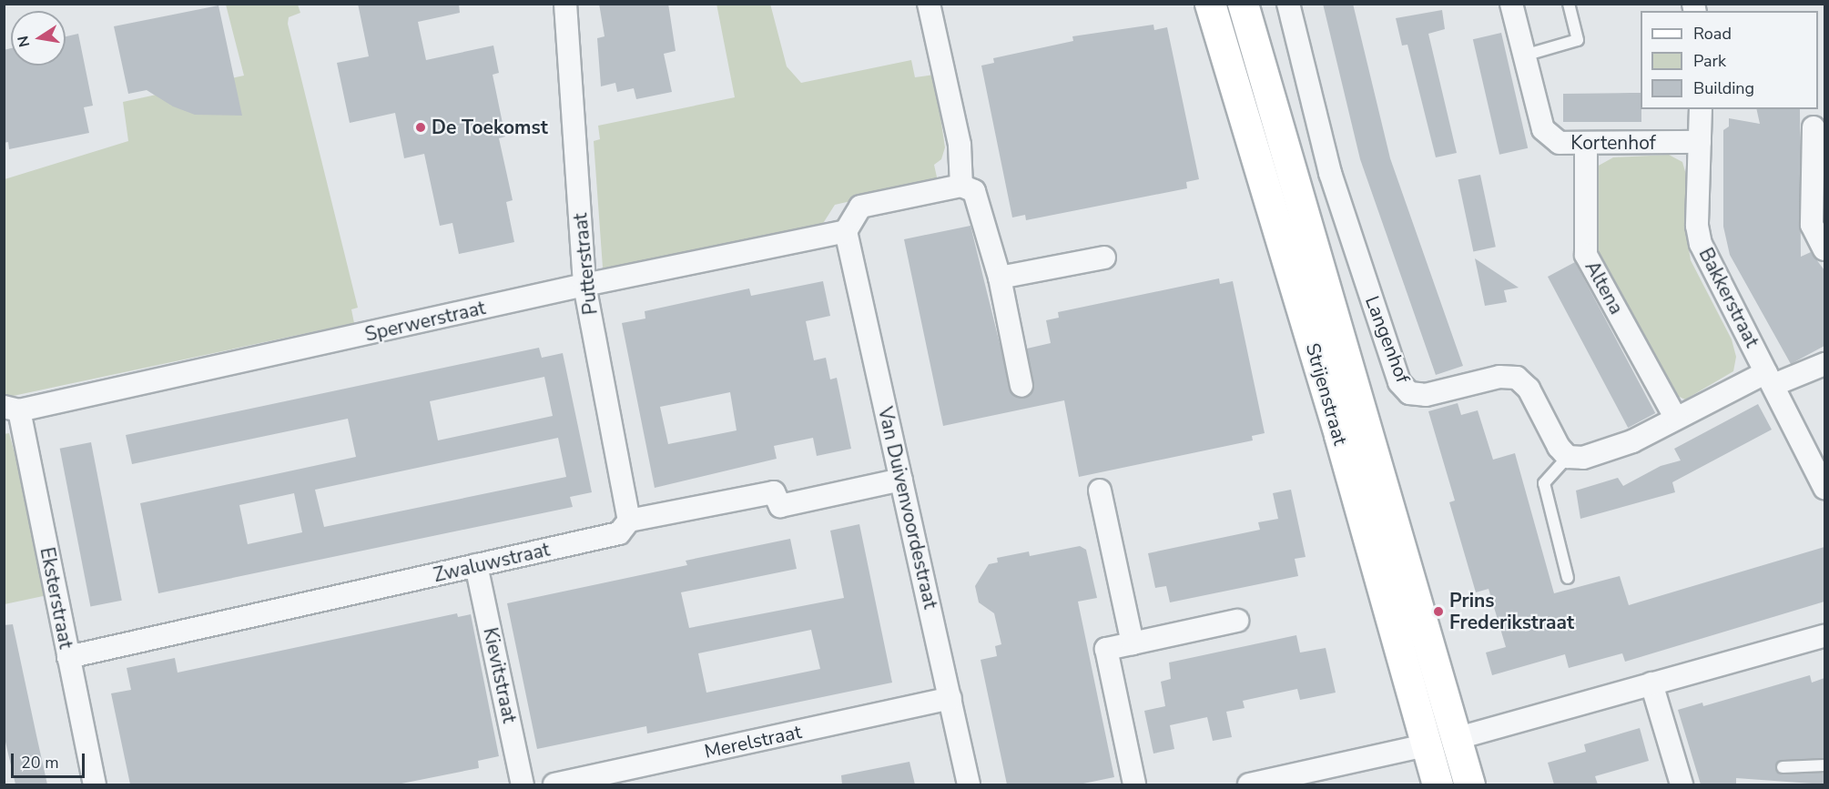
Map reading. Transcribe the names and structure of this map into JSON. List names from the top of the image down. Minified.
{"streets":{"street":["Kortenhof","Putterstraat","Altena","Bakkerstraat","Sperwerstraat","Langenhof","Strijenstraat","Van Duivenvoordestraat","Zwaluwstraat","Eksterstraat","Kievitstraat","Merelstraat"]},"crossings":[["Kortenhof","Altena"],["Kortenhof","Bakkerstraat"],["Putterstraat","Sperwerstraat"],["Putterstraat","Zwaluwstraat"],["Sperwerstraat","Van Duivenvoordestraat"],["Sperwerstraat","Eksterstraat"],["Van Duivenvoordestraat","Zwaluwstraat"],["Van Duivenvoordestraat","Merelstraat"],["Zwaluwstraat","Eksterstraat"],["Zwaluwstraat","Kievitstraat"]],"places":["De Toekomst","Prins Frederikstraat"],"legend":["Road","Park","Building"],"scale_bar":"20 m","north":"left"}
